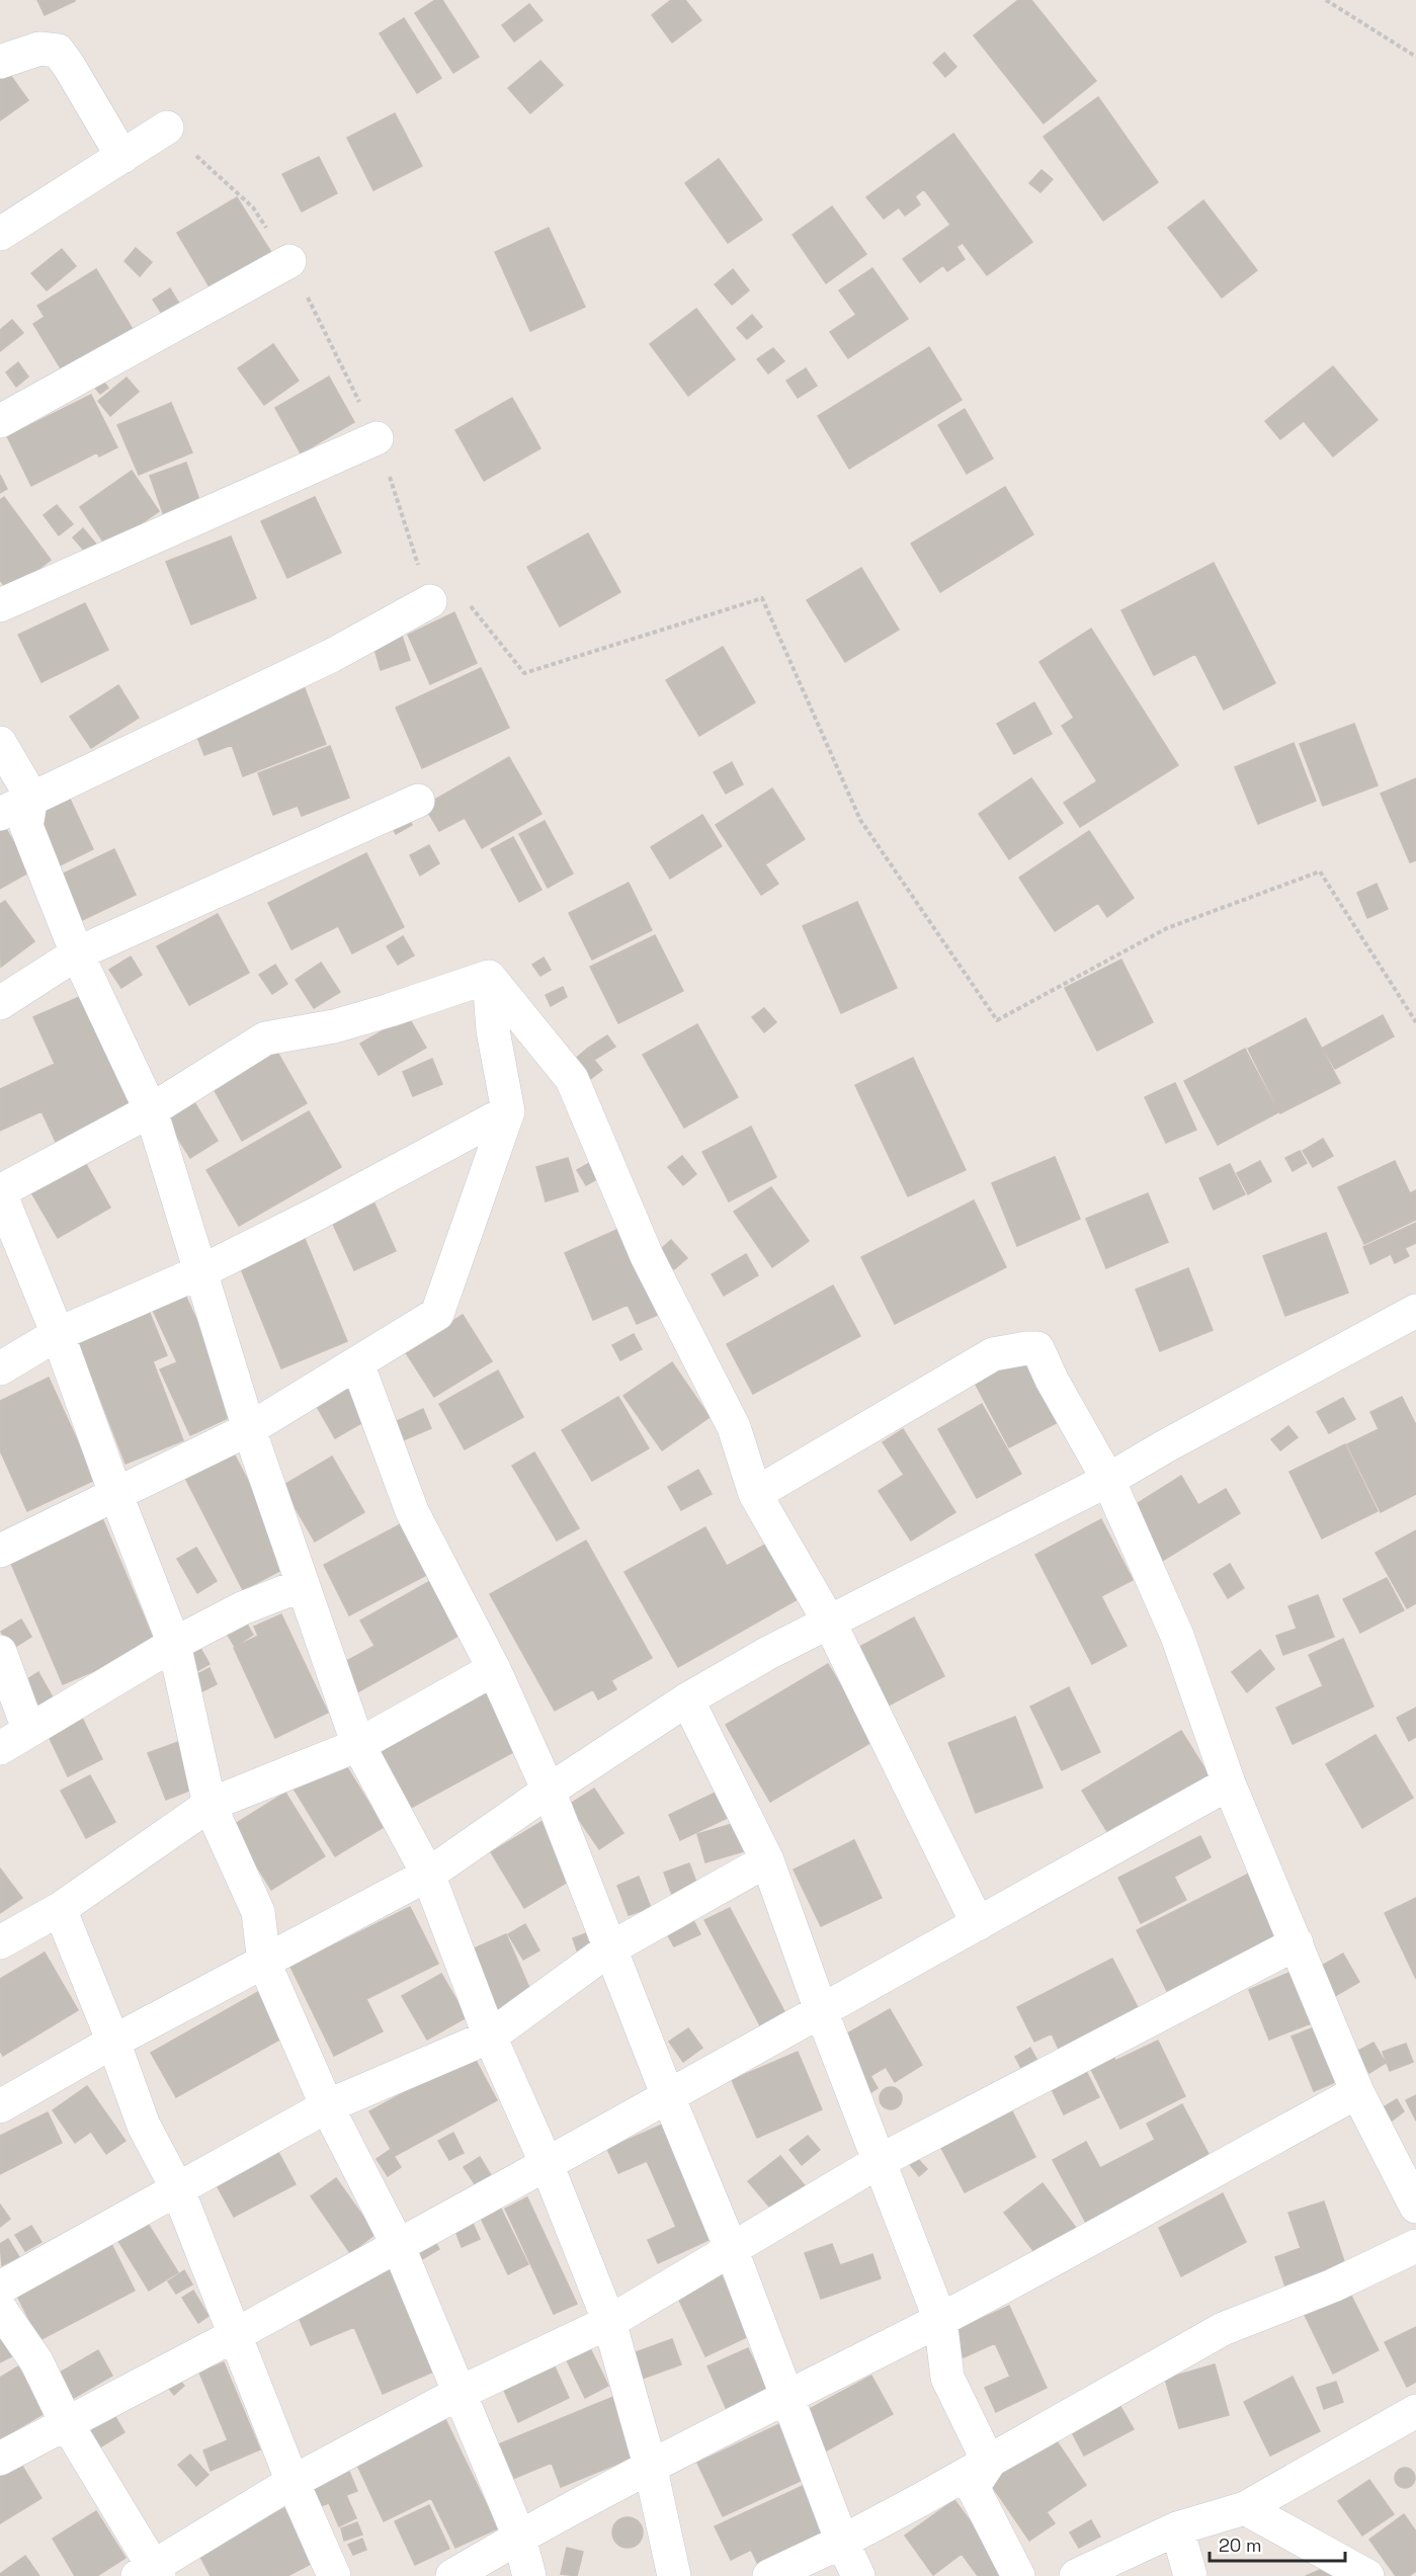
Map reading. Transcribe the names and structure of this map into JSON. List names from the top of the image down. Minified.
{"scale_bar":"20 m"}
